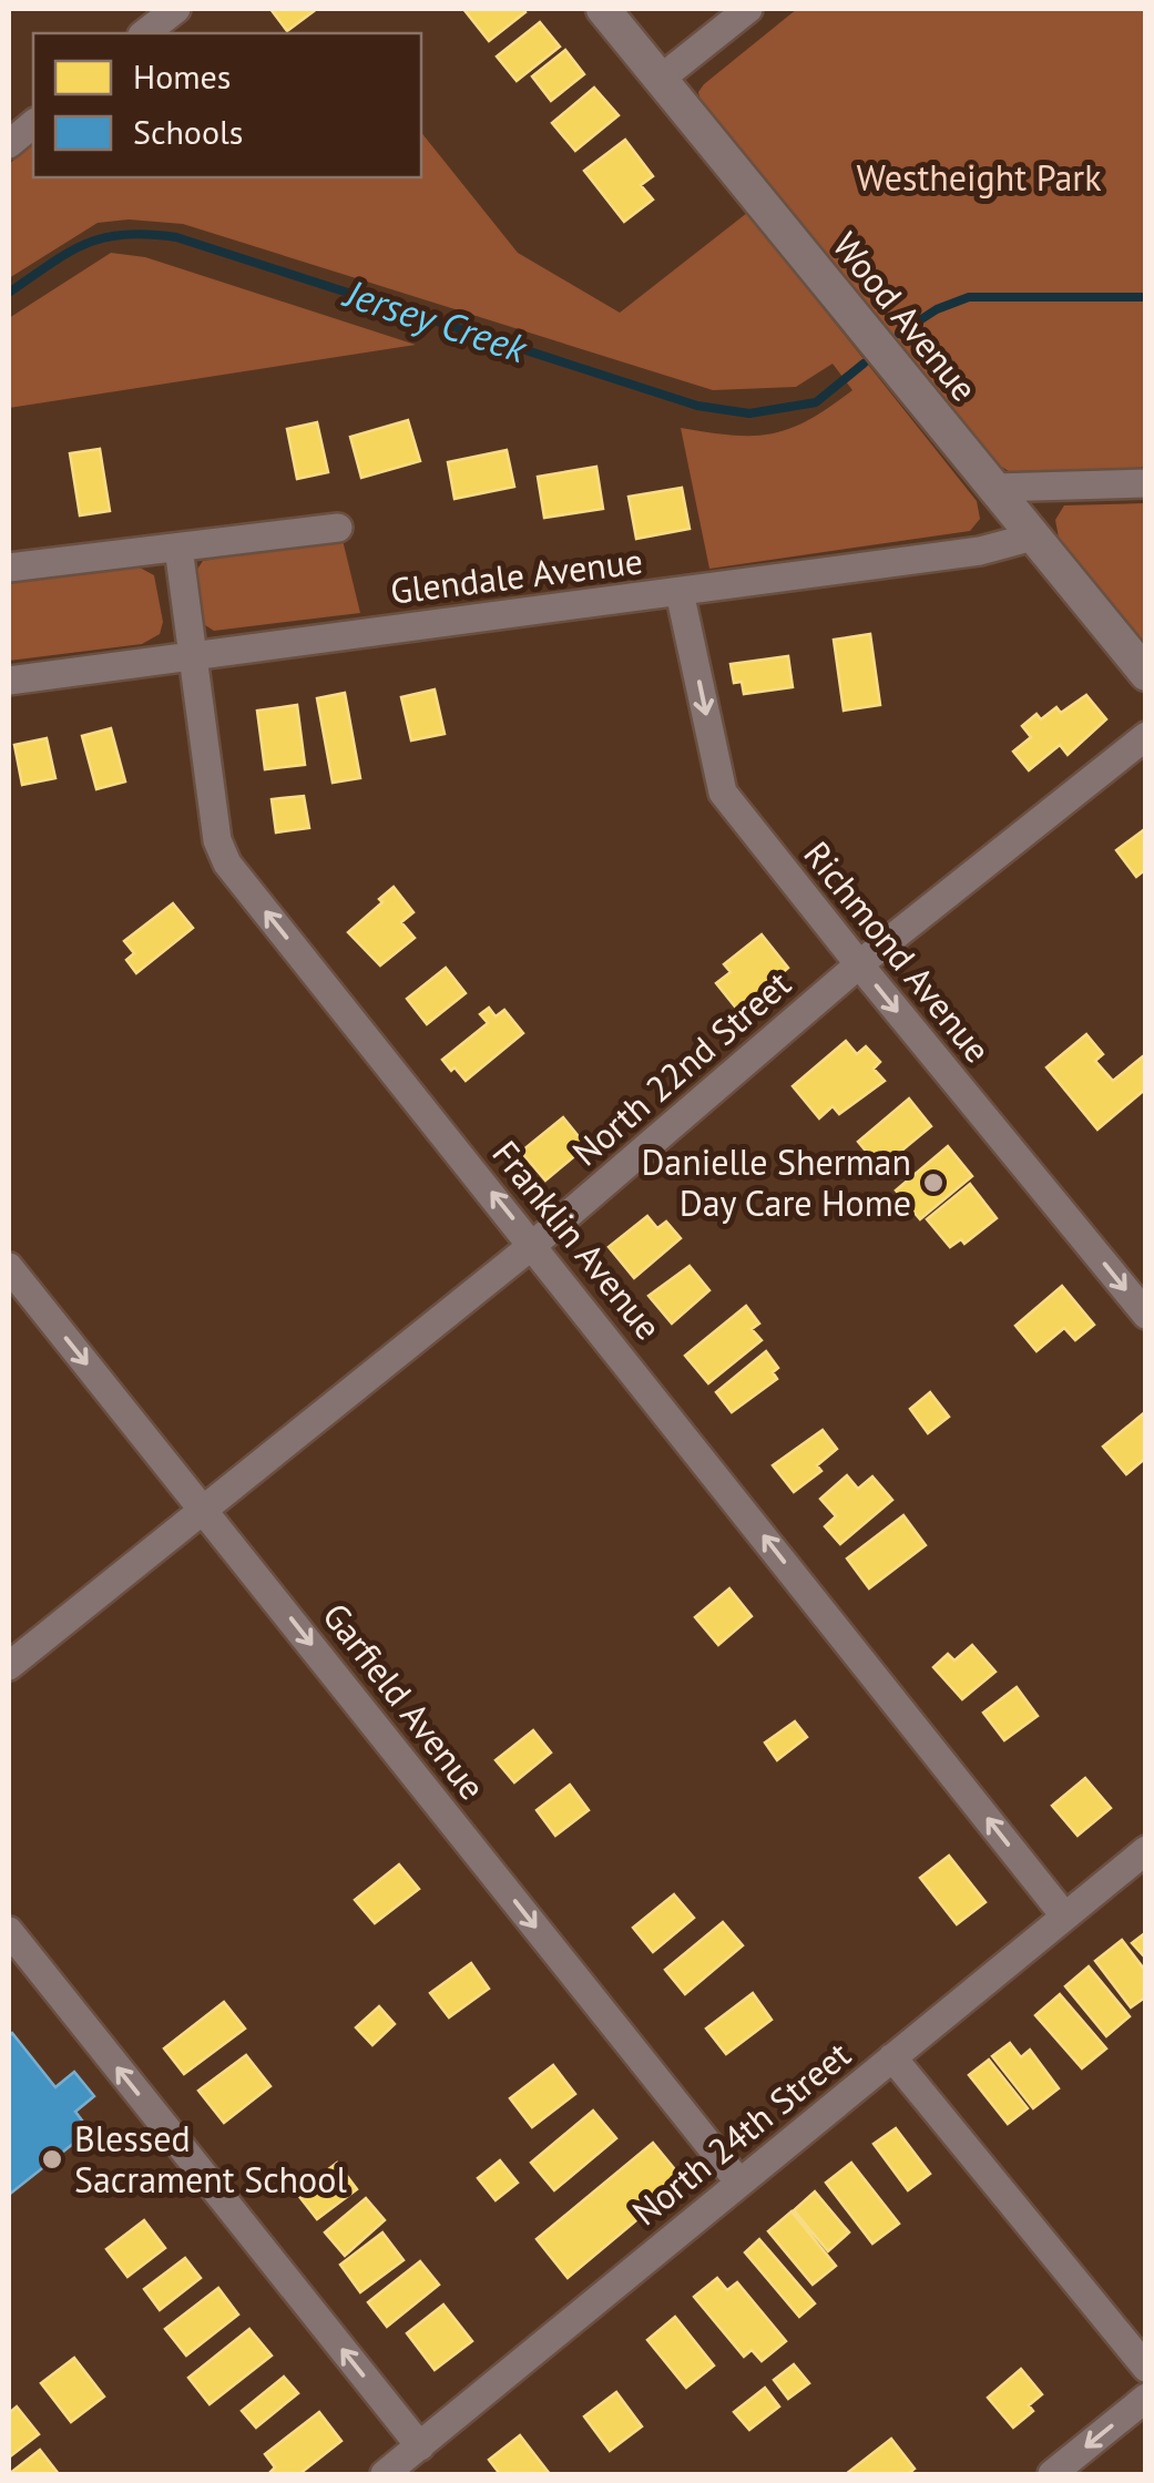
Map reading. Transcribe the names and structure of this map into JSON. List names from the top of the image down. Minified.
{"streets":{"street":["Wood Avenue","Glendale Avenue","Richmond Avenue","North 22nd Street","Franklin Avenue","Garfield Avenue","North 24th Street"]},"crossings":[["Wood Avenue","Glendale Avenue"],["Glendale Avenue","Richmond Avenue"],["Glendale Avenue","Franklin Avenue"],["Richmond Avenue","North 22nd Street"],["North 22nd Street","Franklin Avenue"],["North 22nd Street","Garfield Avenue"],["Franklin Avenue","North 24th Street"],["Garfield Avenue","North 24th Street"]],"one_way":["Richmond Avenue","Franklin Avenue","Garfield Avenue"],"water":["Jersey Creek"],"parks":["Westheight Park"],"places":["Danielle Sherman Day Care Home","Blessed Sacrament School"],"legend":["Homes","Schools"]}
